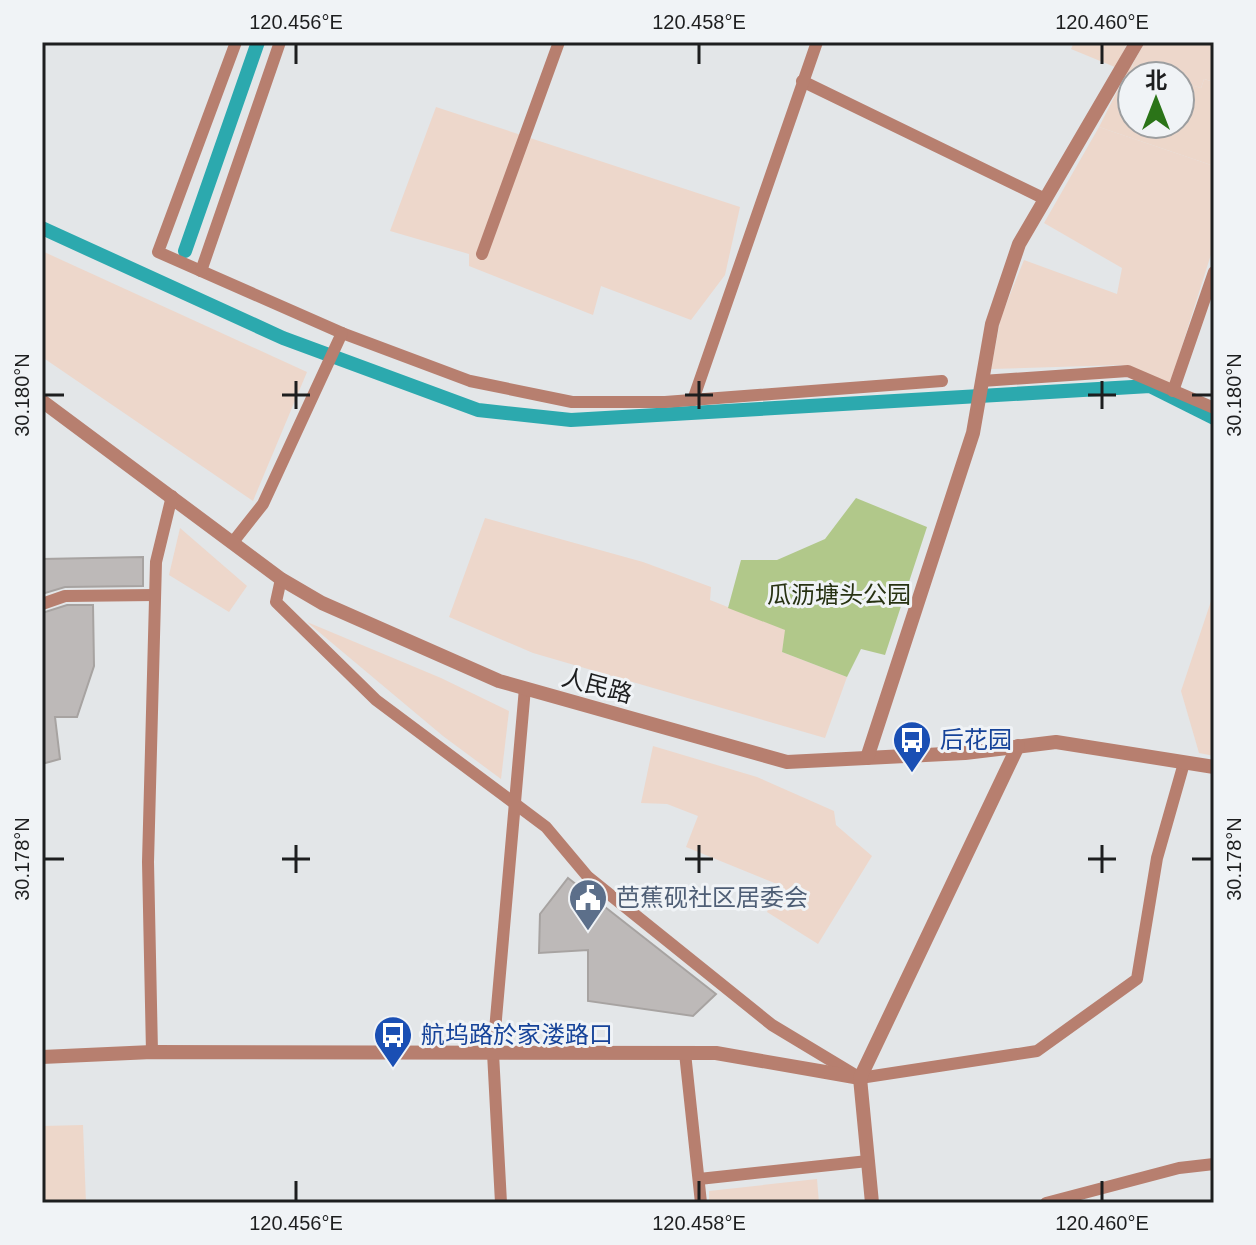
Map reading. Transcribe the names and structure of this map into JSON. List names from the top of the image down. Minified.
{"streets":{"street":["人民路"]},"parks":["瓜沥塘头公园"],"places":{"bus stop":["后花园","航坞路於家溇路口"],"public building":["芭蕉砚社区居委会"]},"north":"top","coordinates":["120.456°E","120.458°E","120.460°E","30.180°N","30.178°N"]}
